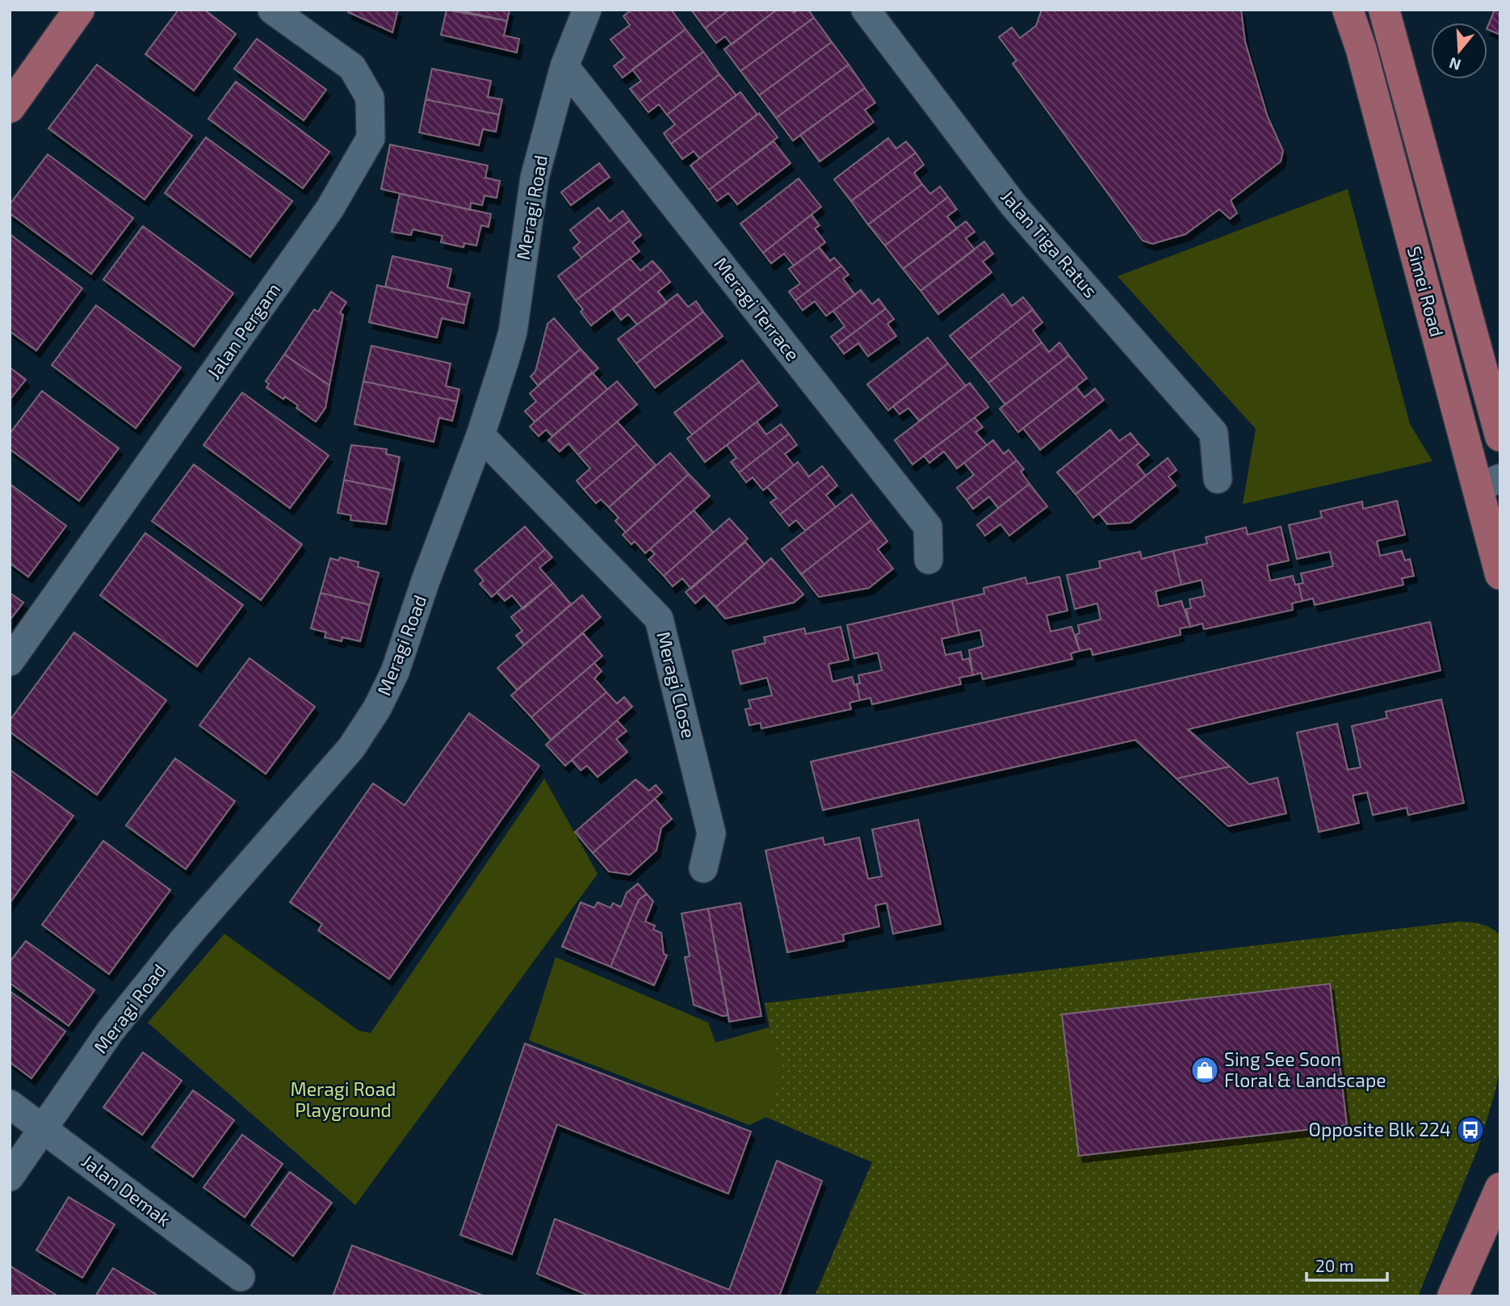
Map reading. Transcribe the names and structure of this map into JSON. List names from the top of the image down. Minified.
{"streets":{"main road":["Simei Road"],"street":["Meragi Road","Jalan Tiga Ratus","Meragi Terrace","Jalan Pergam","Meragi Close","Jalan Demak"]},"crossings":[["Meragi Road","Meragi Terrace"],["Meragi Road","Meragi Close"],["Meragi Road","Jalan Demak"]],"parks":["Meragi Road Playground"],"places":{"shop":["Sing See Soon Floral & Landscape"],"bus stop":["Opposite Blk 224"]},"scale_bar":"20 m","north":"bottom"}
